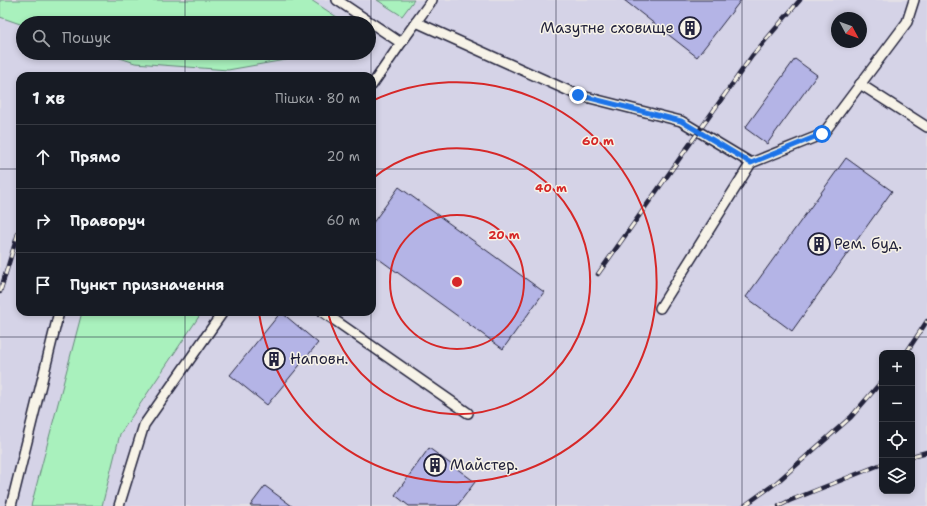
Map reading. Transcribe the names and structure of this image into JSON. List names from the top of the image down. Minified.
{"places":{"building":["Мазутне сховище","Рем. буд.","Наповн.","Майстер."]},"north":"bottom right","page":{"search":"Пошук","heading":["1 хв","Пішки · 80 m"],"list":[["Прямо","20 m"],["Праворуч","60 m"],"Пункт призначення"],"map_buttons":["+","−"]},"rings":["60 m","40 m","20 m"]}
